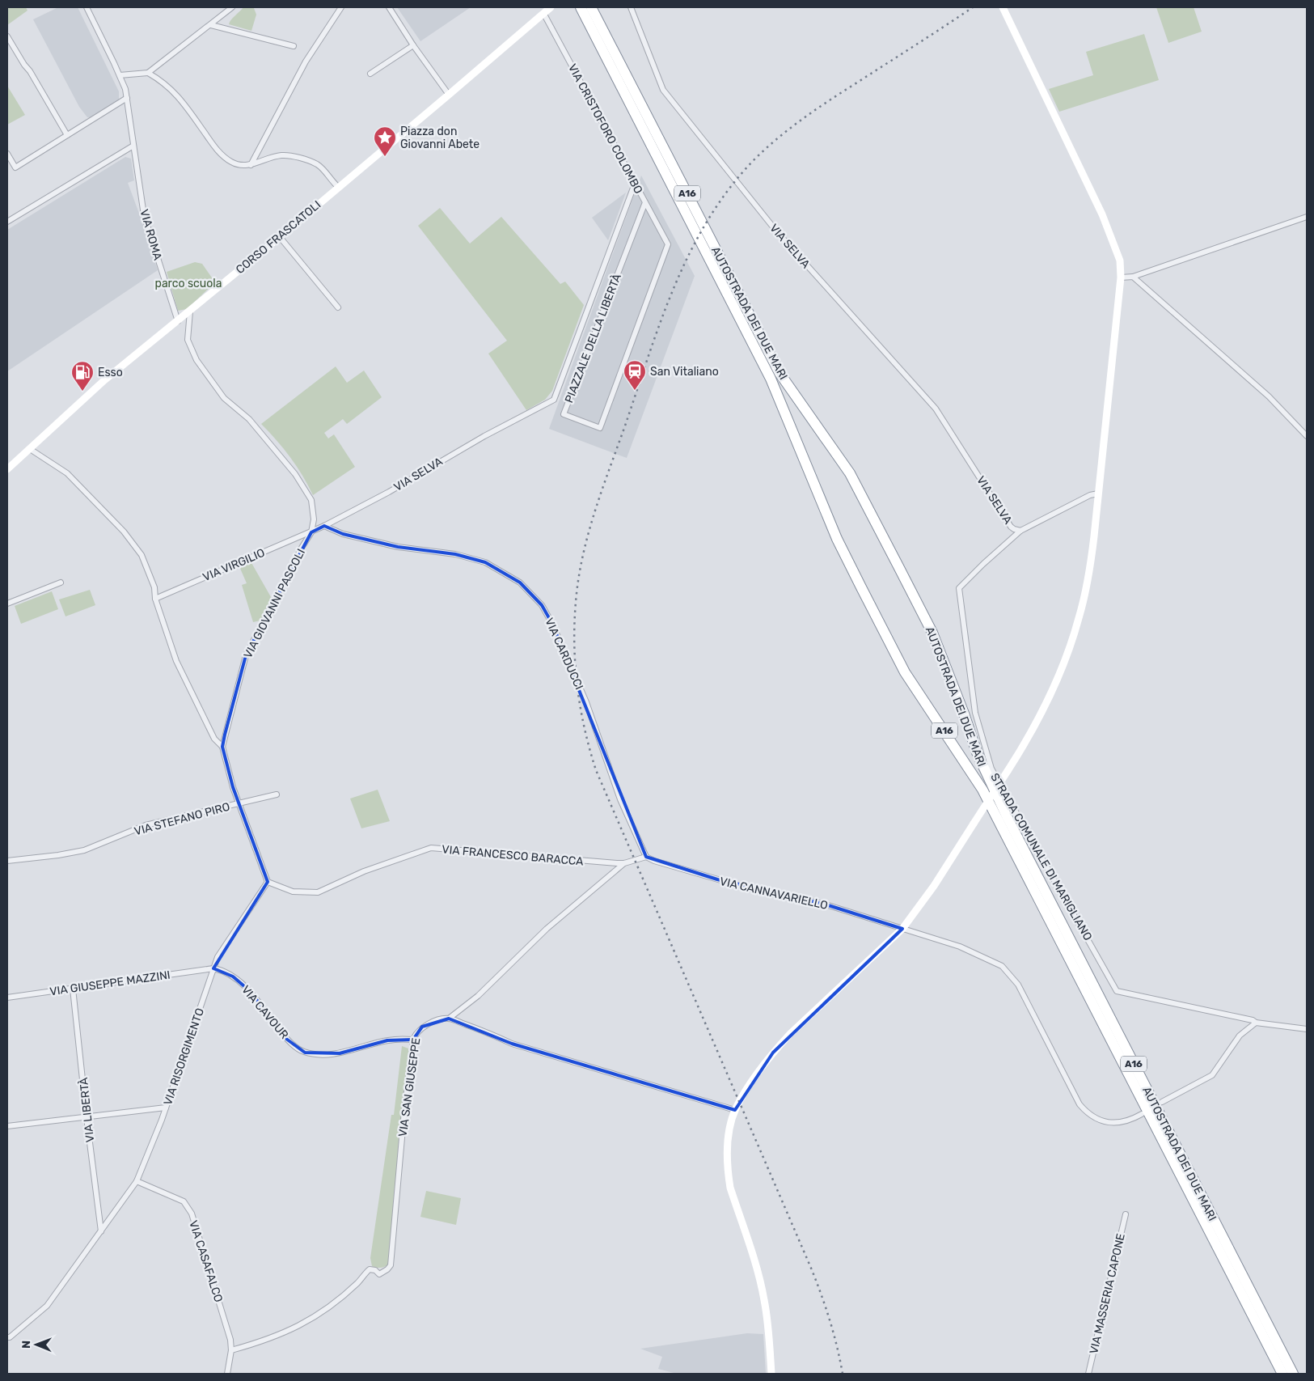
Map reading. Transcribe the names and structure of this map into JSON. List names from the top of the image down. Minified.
{"streets":{"highway":["A16","AUTOSTRADA DEI DUE MARI"],"street":["VIA CRISTOFORO COLOMBO","VIA ROMA","CORSO FRASCATOLI","VIA SELVA","PIAZZALE DELLA LIBERTÀ","VIA VIRGILIO","VIA GIOVANNI PASCOLI","VIA CARDUCCI","VIA STEFANO PIRO","VIA FRANCESCO BARACCA","STRADA COMUNALE DI MARIGLIANO","VIA CANNAVARIELLO","VIA GIUSEPPE MAZZINI","VIA CAVOUR","VIA RISORGIMENTO","VIA SAN GIUSEPPE","VIA LIBERTÀ","VIA CASAFALCO","VIA MASSERIA CAPONE"]},"crossings":[["VIA CRISTOFORO COLOMBO","CORSO FRASCATOLI"],["VIA CRISTOFORO COLOMBO","VIA SELVA"],["VIA CRISTOFORO COLOMBO","PIAZZALE DELLA LIBERTÀ"],["VIA ROMA","CORSO FRASCATOLI"],["VIA SELVA","VIA VIRGILIO"],["VIA SELVA","VIA GIOVANNI PASCOLI"],["VIA SELVA","VIA CARDUCCI"],["VIA SELVA","STRADA COMUNALE DI MARIGLIANO"],["VIA VIRGILIO","VIA GIOVANNI PASCOLI"],["VIA CARDUCCI","VIA FRANCESCO BARACCA"],["VIA CARDUCCI","VIA CANNAVARIELLO"],["VIA FRANCESCO BARACCA","VIA CANNAVARIELLO"],["VIA FRANCESCO BARACCA","VIA RISORGIMENTO"],["VIA GIUSEPPE MAZZINI","VIA CAVOUR"],["VIA GIUSEPPE MAZZINI","VIA RISORGIMENTO"],["VIA GIUSEPPE MAZZINI","VIA LIBERTÀ"],["VIA CAVOUR","VIA RISORGIMENTO"],["VIA CAVOUR","VIA SAN GIUSEPPE"],["VIA RISORGIMENTO","VIA LIBERTÀ"],["VIA RISORGIMENTO","VIA CASAFALCO"],["VIA SAN GIUSEPPE","VIA CASAFALCO"]],"parks":["parco scuola"],"places":{"place":["Piazza don Giovanni Abete"],"station":["San Vitaliano"],"fuel station":["Esso"]},"north":"left"}
